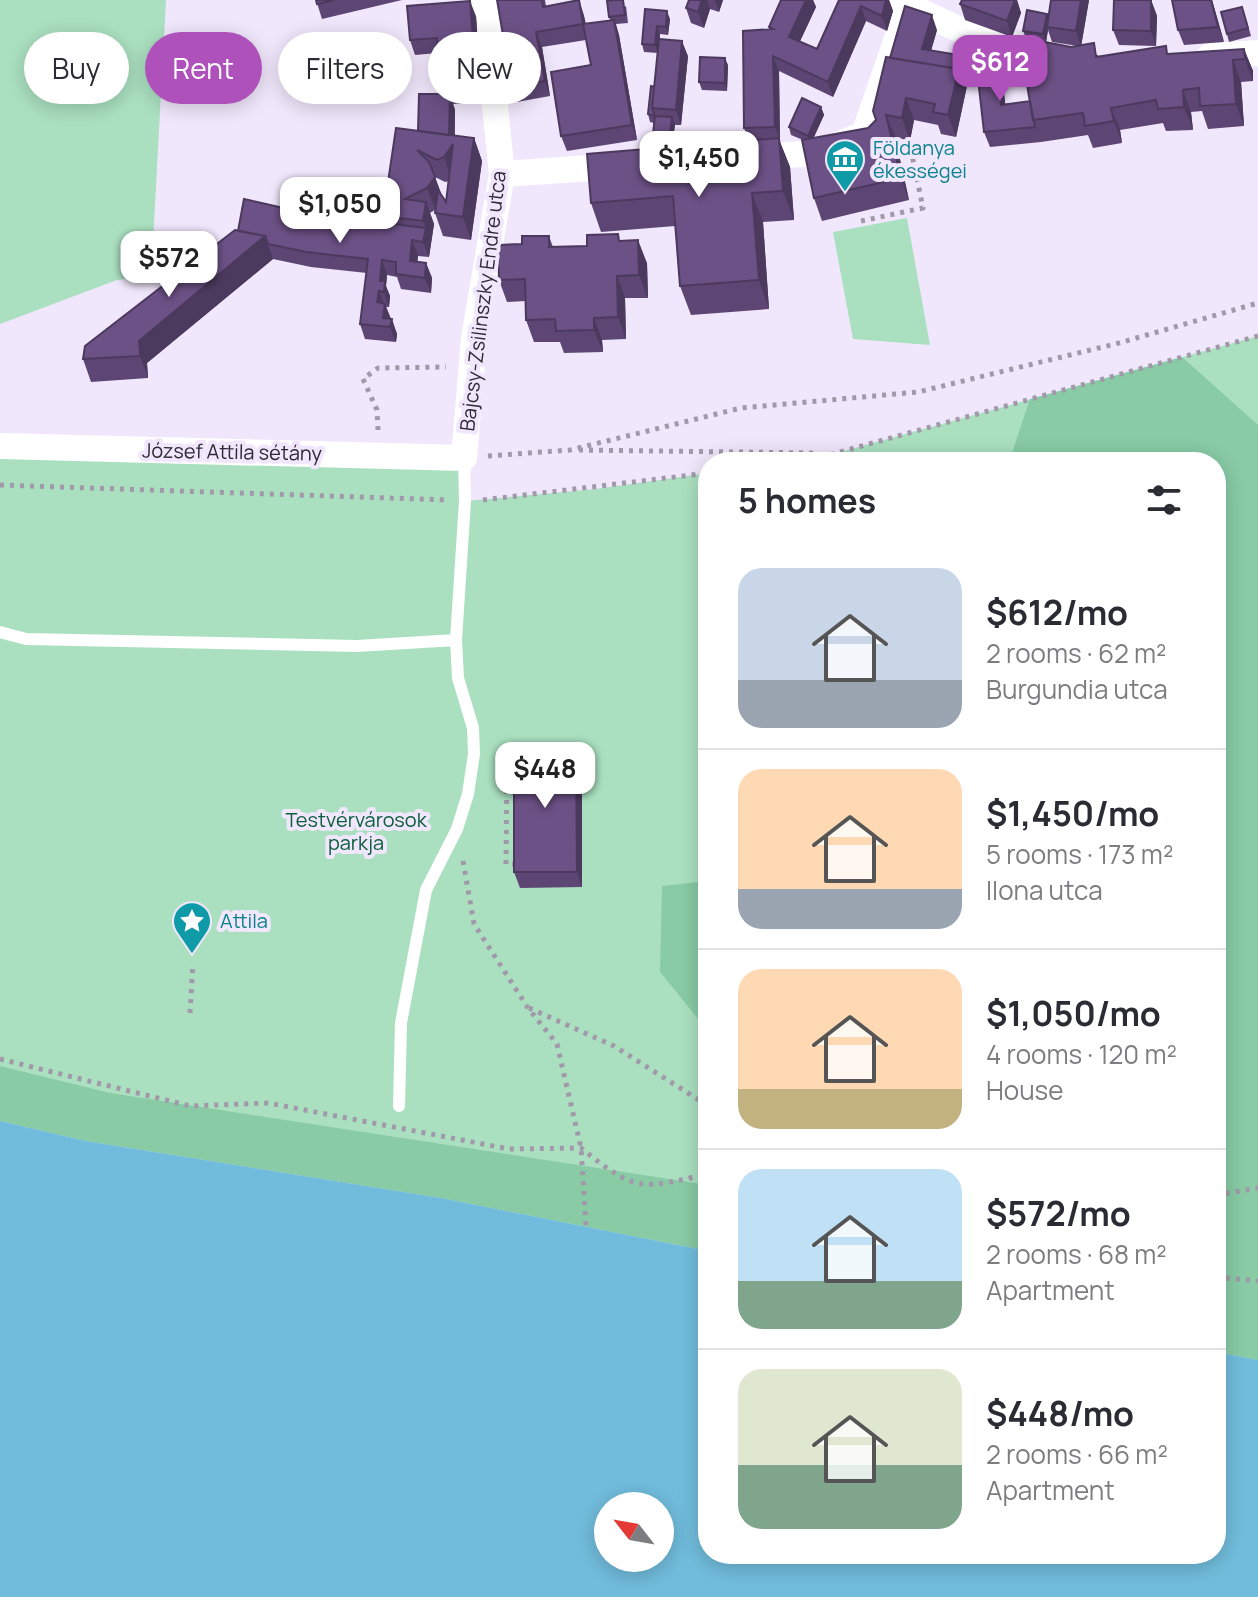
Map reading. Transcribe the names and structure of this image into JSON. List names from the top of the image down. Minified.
{"streets":{"street":["Bajcsy-Zsilinszky Endre utca","József Attila sétány"]},"crossings":[["Bajcsy-Zsilinszky Endre utca","József Attila sétány"]],"parks":["Testvérvárosok parkja"],"places":{"museum":["Földanya ékességei"],"place":["Attila"]},"north":"top left","page":{"chip":["Buy","Rent","Filters","New"],"price":["$612","$1,450","$1,050","$572","$448"],"heading":"5 homes","list":[{"name":"$612/mo","note":"2 rooms · 62 m² · Burgundia utca"},{"name":"$1,450/mo","note":"5 rooms · 173 m² · Ilona utca"},{"name":"$1,050/mo","note":"4 rooms · 120 m² · House"},{"name":"$572/mo","note":"2 rooms · 68 m² · Apartment"},{"name":"$448/mo","note":"2 rooms · 66 m² · Apartment"}]}}
